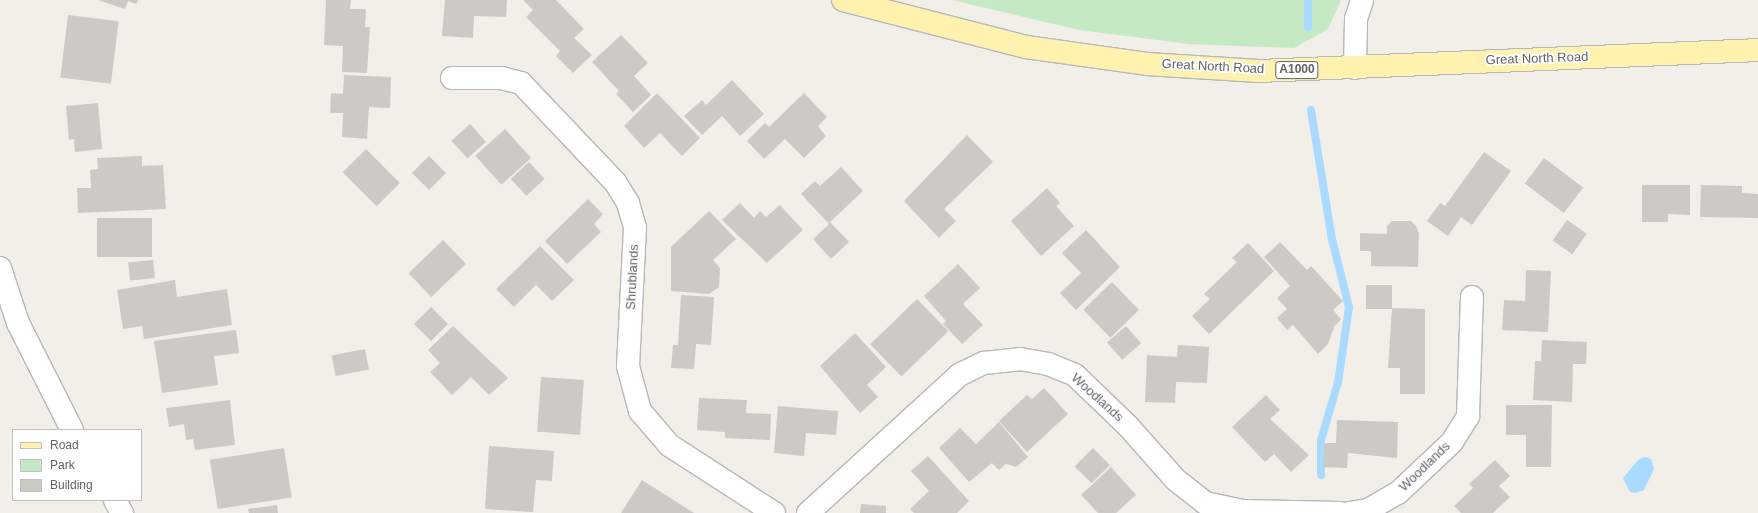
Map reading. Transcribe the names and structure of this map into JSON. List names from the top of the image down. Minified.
{"streets":{"main road":["Great North Road","A1000"],"street":["Shrublands","Woodlands"]},"legend":["Road","Park","Building"]}
